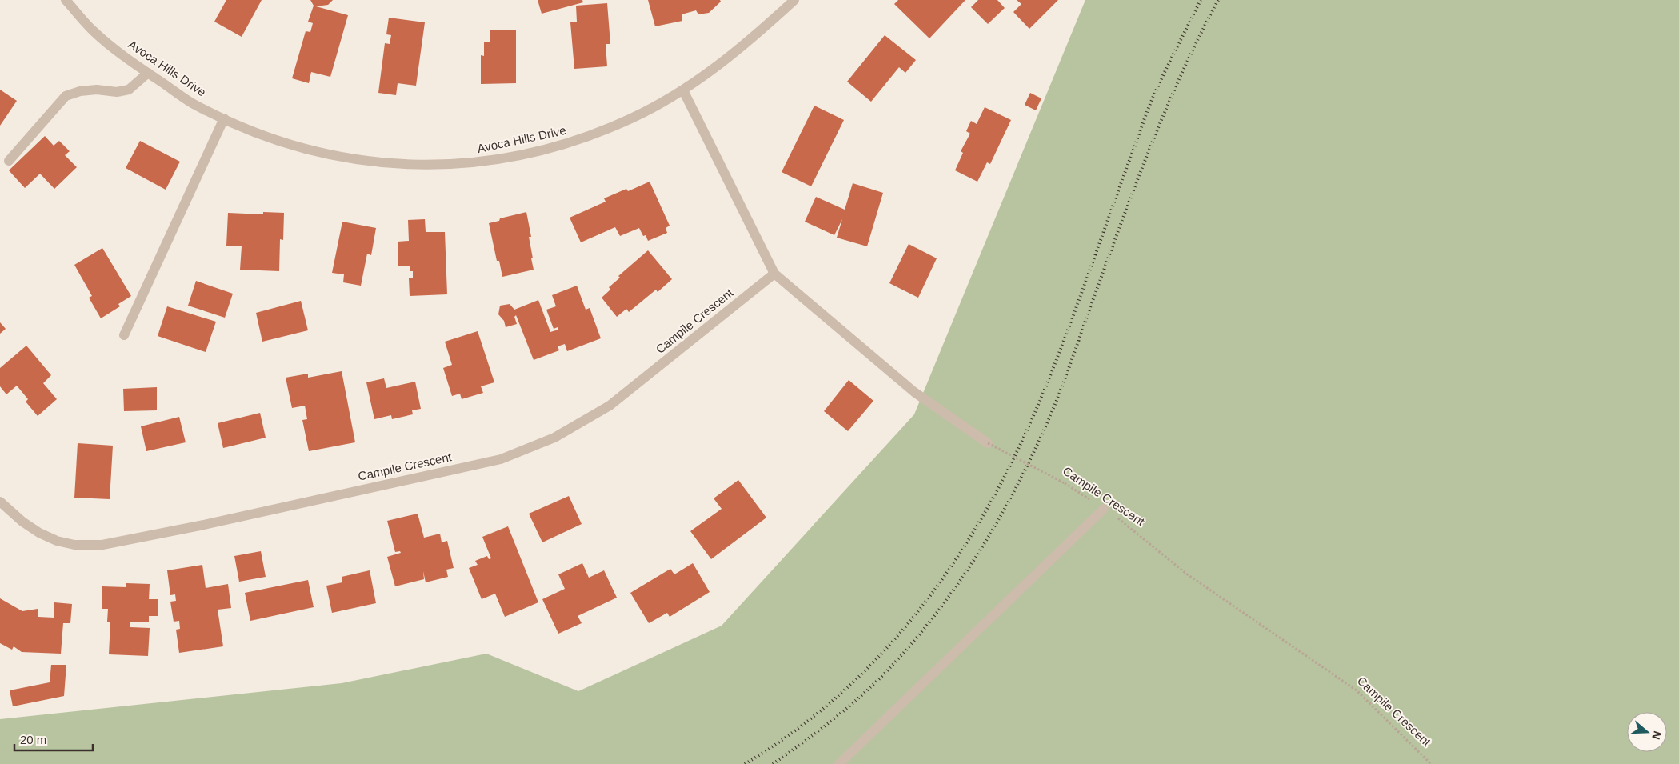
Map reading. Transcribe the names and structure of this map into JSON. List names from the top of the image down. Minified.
{"streets":{"street":["Avoca Hills Drive","Campile Crescent"]},"scale_bar":"20 m","north":"right"}
